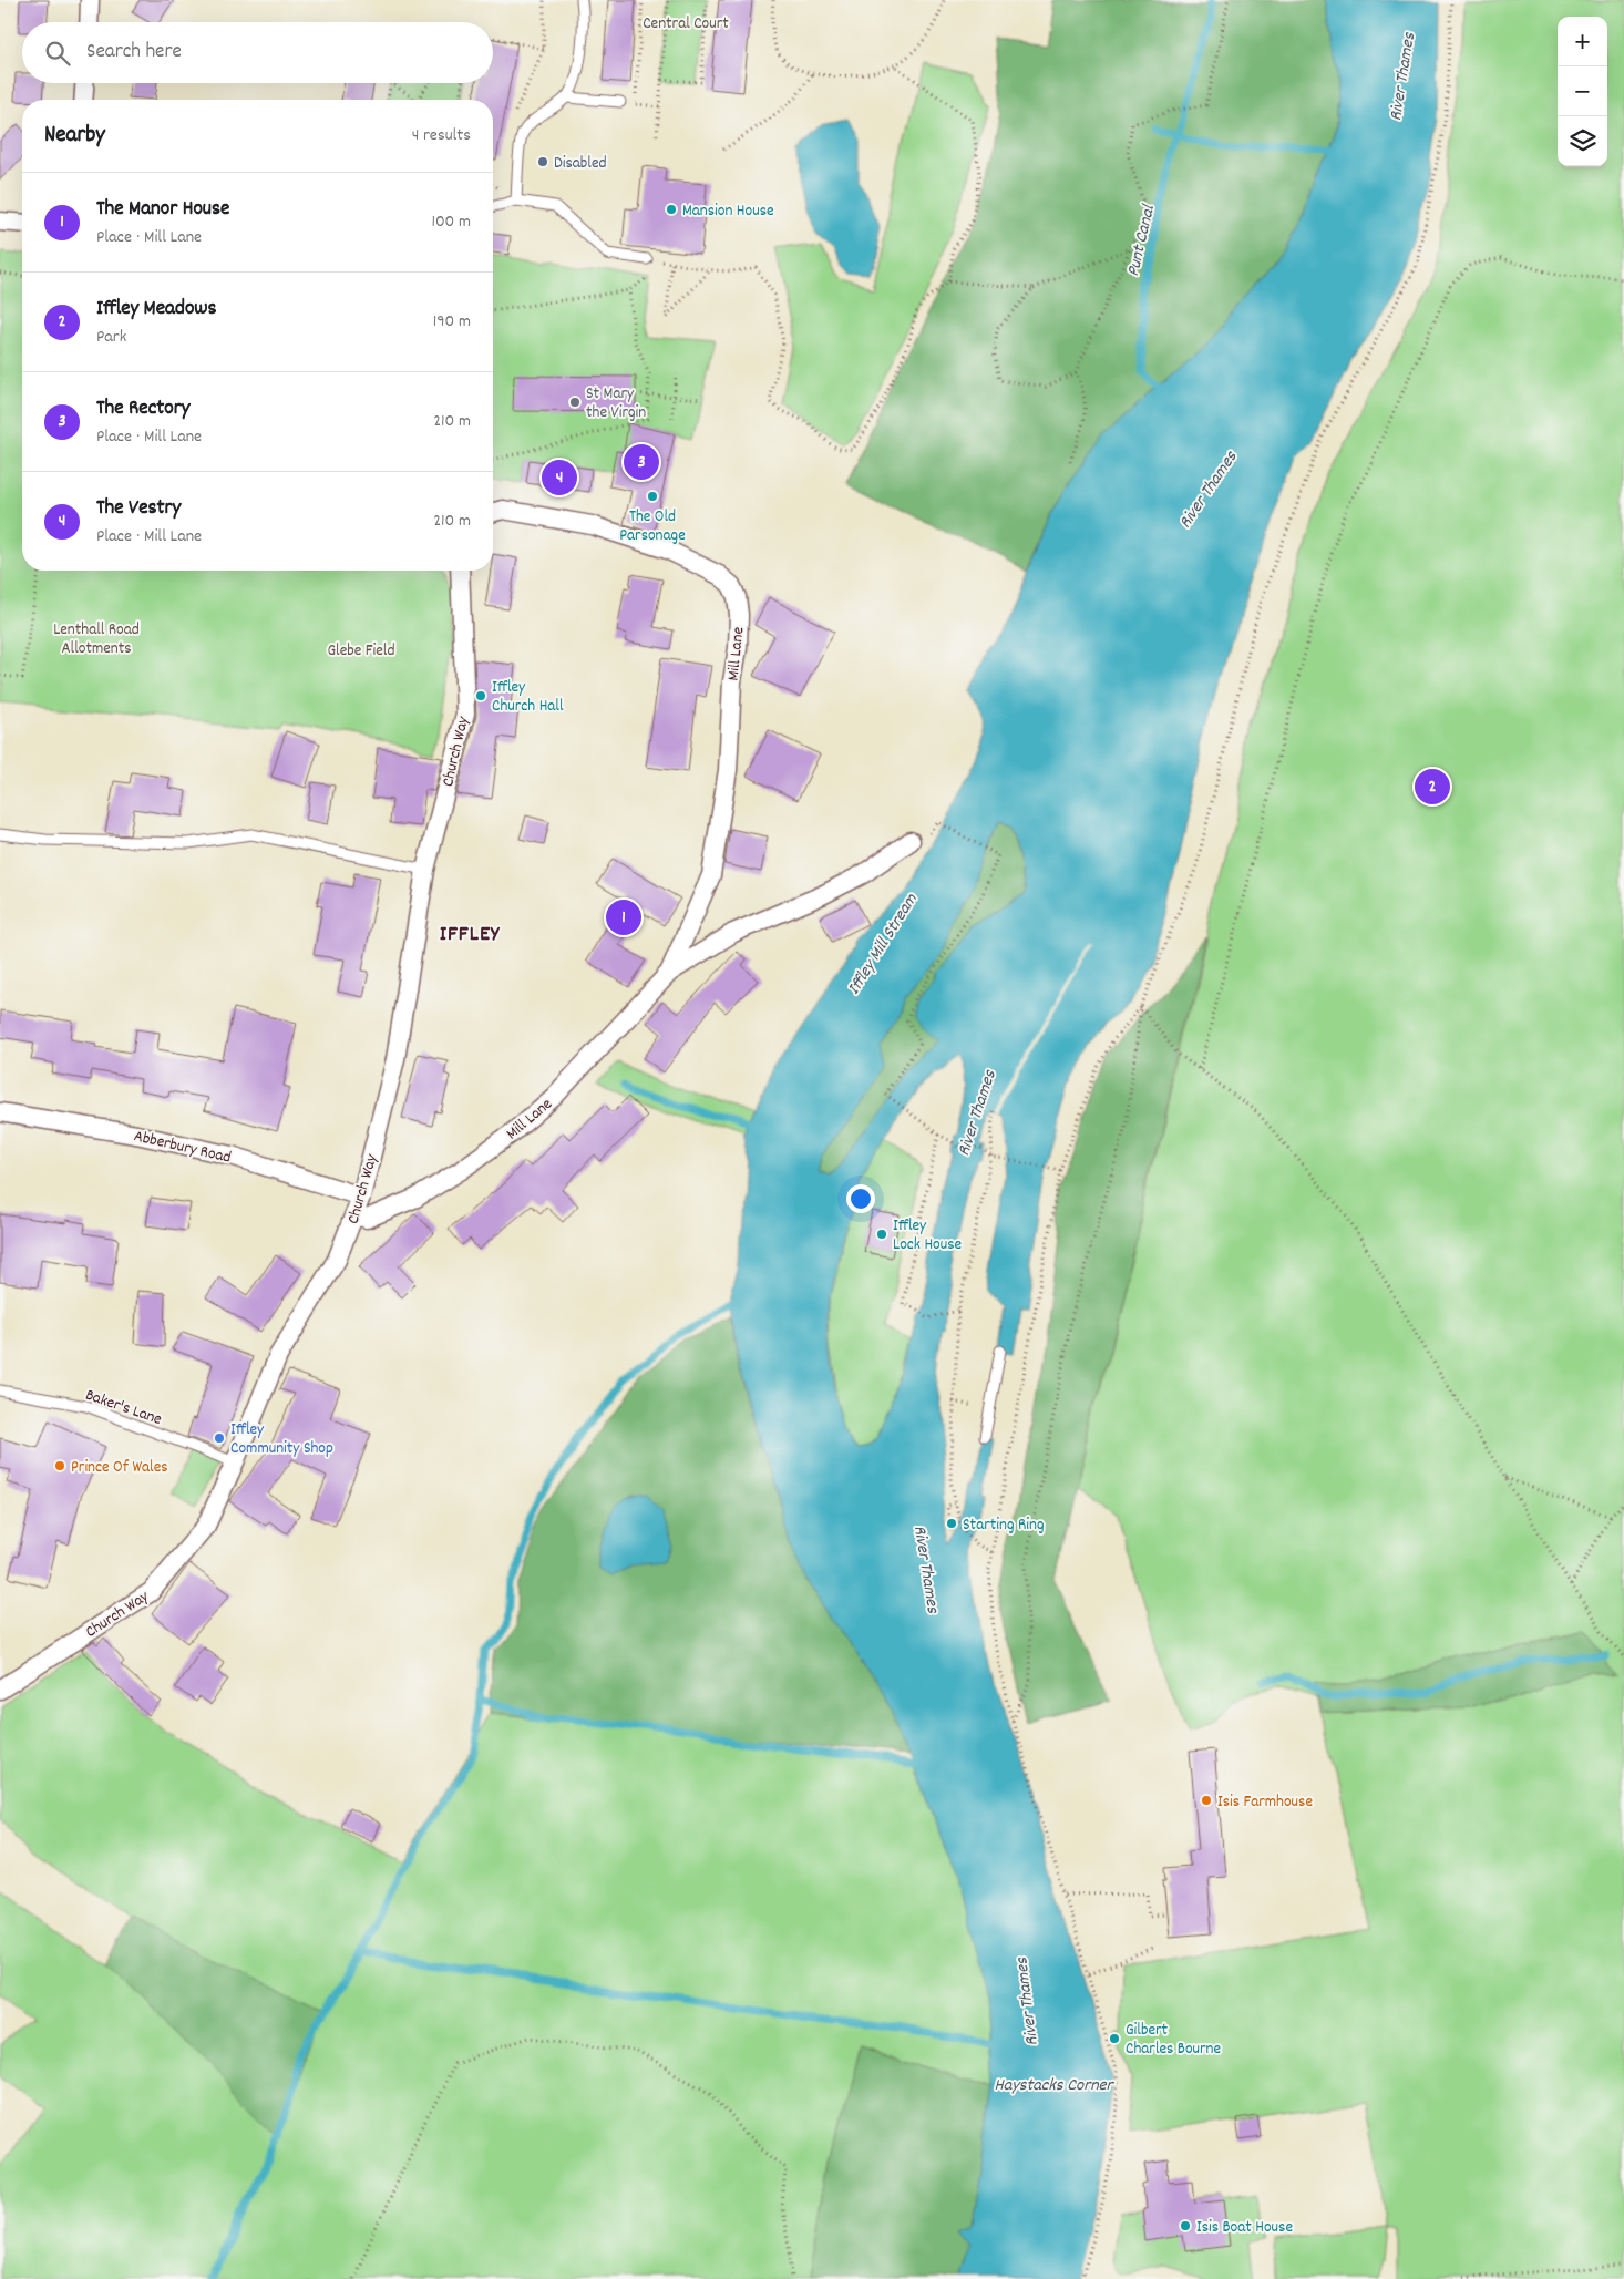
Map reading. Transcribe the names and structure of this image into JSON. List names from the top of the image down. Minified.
{"streets":{"street":["Mill Lane","Church Way","Abberbury Road"],"lane":["Baker's Lane"]},"crossings":[["Mill Lane","Church Way"],["Church Way","Abberbury Road"],["Church Way","Baker's Lane"]],"districts":["IFFLEY"],"water":["River Thames","Punt Canal","Iffley Mill Stream","Haystacks Corner"],"parks":["Central Court","Lenthall Road Allotments","Glebe Field"],"places":["Disabled","Mansion House","St Mary the Virgin","The Old Parsonage","Iffley Church Hall","Iffley Lock House","Iffley Community Shop","Prince Of Wales","Starting Ring","Isis Farmhouse","Gilbert Charles Bourne","Isis Boat House"],"page":{"map_buttons":["+","−"],"search":"Search here","heading":["Nearby","4 results"],"list":[{"mark":"1","name":"The Manor House","note":"Place · Mill Lane","value":"100 m"},{"mark":"2","name":"Iffley Meadows","note":"Park","value":"190 m"},{"mark":"3","name":"The Rectory","note":"Place · Mill Lane","value":"210 m"},{"mark":"4","name":"The Vestry","note":"Place · Mill Lane","value":"210 m"}],"pins":["3","4","2","1"]}}
